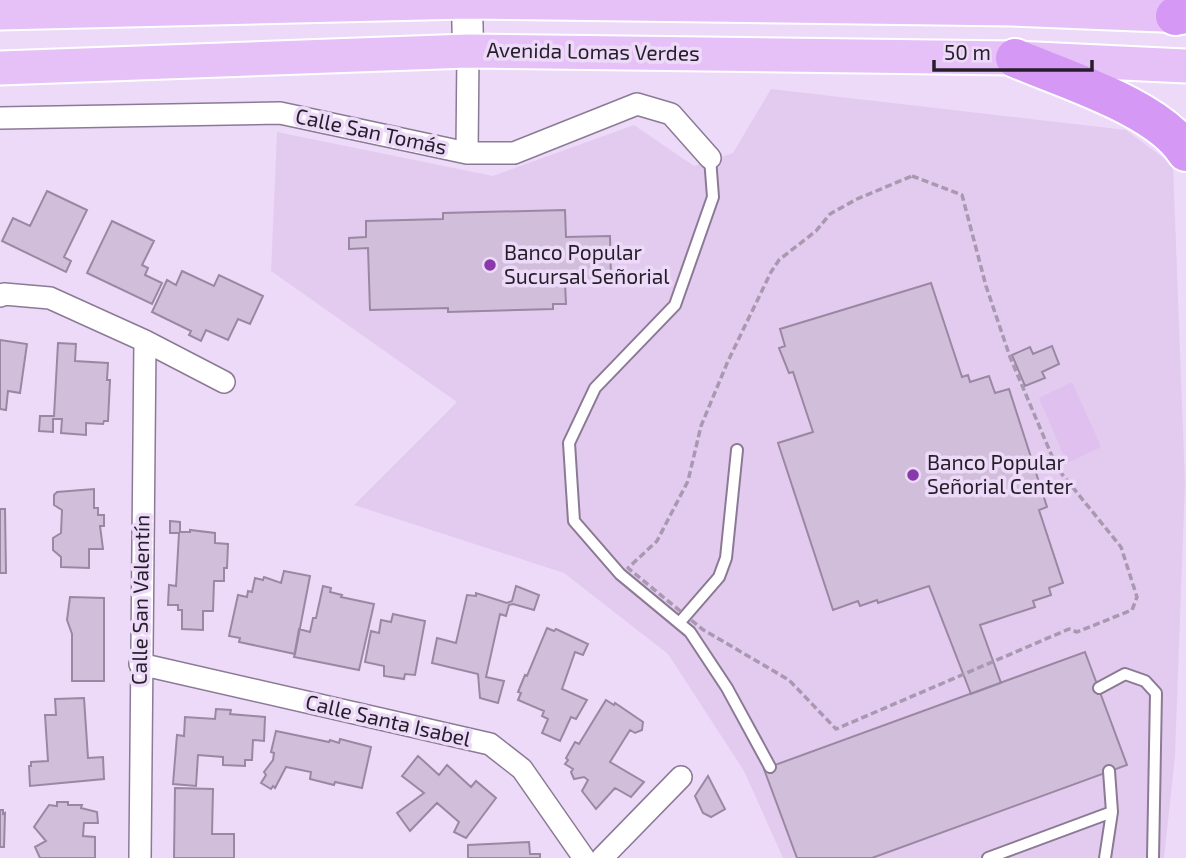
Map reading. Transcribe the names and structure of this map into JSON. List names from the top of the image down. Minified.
{"streets":{"main road":["Avenida Lomas Verdes"],"street":["Calle San Tomás","Calle San Valentín","Calle Santa Isabel"]},"crossings":[["Calle San Valentín","Calle Santa Isabel"]],"places":["Banco Popular Sucursal Señorial","Banco Popular Señorial Center"],"scale_bar":"50 m"}
